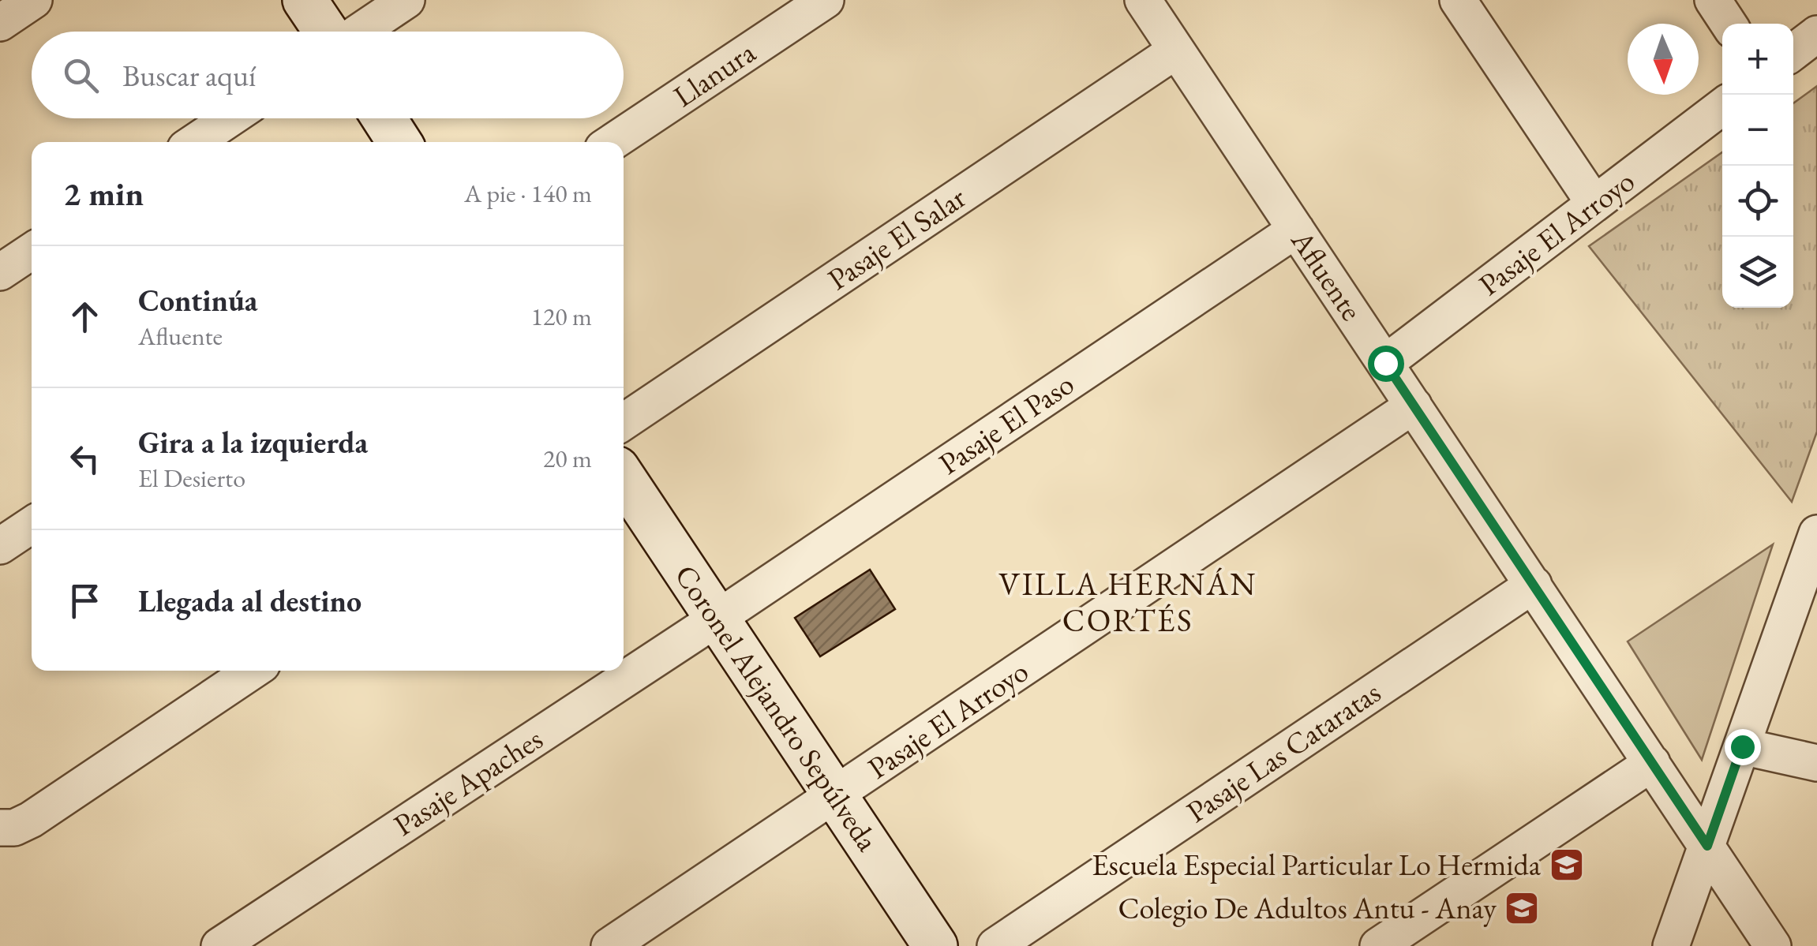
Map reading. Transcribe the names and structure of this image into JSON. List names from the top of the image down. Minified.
{"streets":{"street":["Llanura","Pasaje El Arroyo","Pasaje El Salar","Afluente","Pasaje El Paso","Coronel Alejandro Sepúlveda","Pasaje Las Cataratas","Pasaje Apaches"]},"crossings":[["Pasaje El Arroyo","Afluente"],["Pasaje El Arroyo","Coronel Alejandro Sepúlveda"],["Pasaje El Salar","Afluente"],["Afluente","Pasaje El Paso"],["Afluente","Pasaje Las Cataratas"],["Pasaje El Paso","Coronel Alejandro Sepúlveda"],["Pasaje El Paso","Pasaje Apaches"],["Coronel Alejandro Sepúlveda","Pasaje Apaches"]],"districts":["VILLA HERNÁN CORTÉS"],"places":{"school or university":["Escuela Especial Particular Lo Hermida","Colegio De Adultos Antu - Anay"]},"north":"bottom","page":{"map_buttons":["+","−"],"search":"Buscar aquí","heading":["2 min","A pie · 140 m"],"list":[["Continúa","Afluente","120 m"],["Gira a la izquierda","El Desierto","20 m"],"Llegada al destino"]}}
